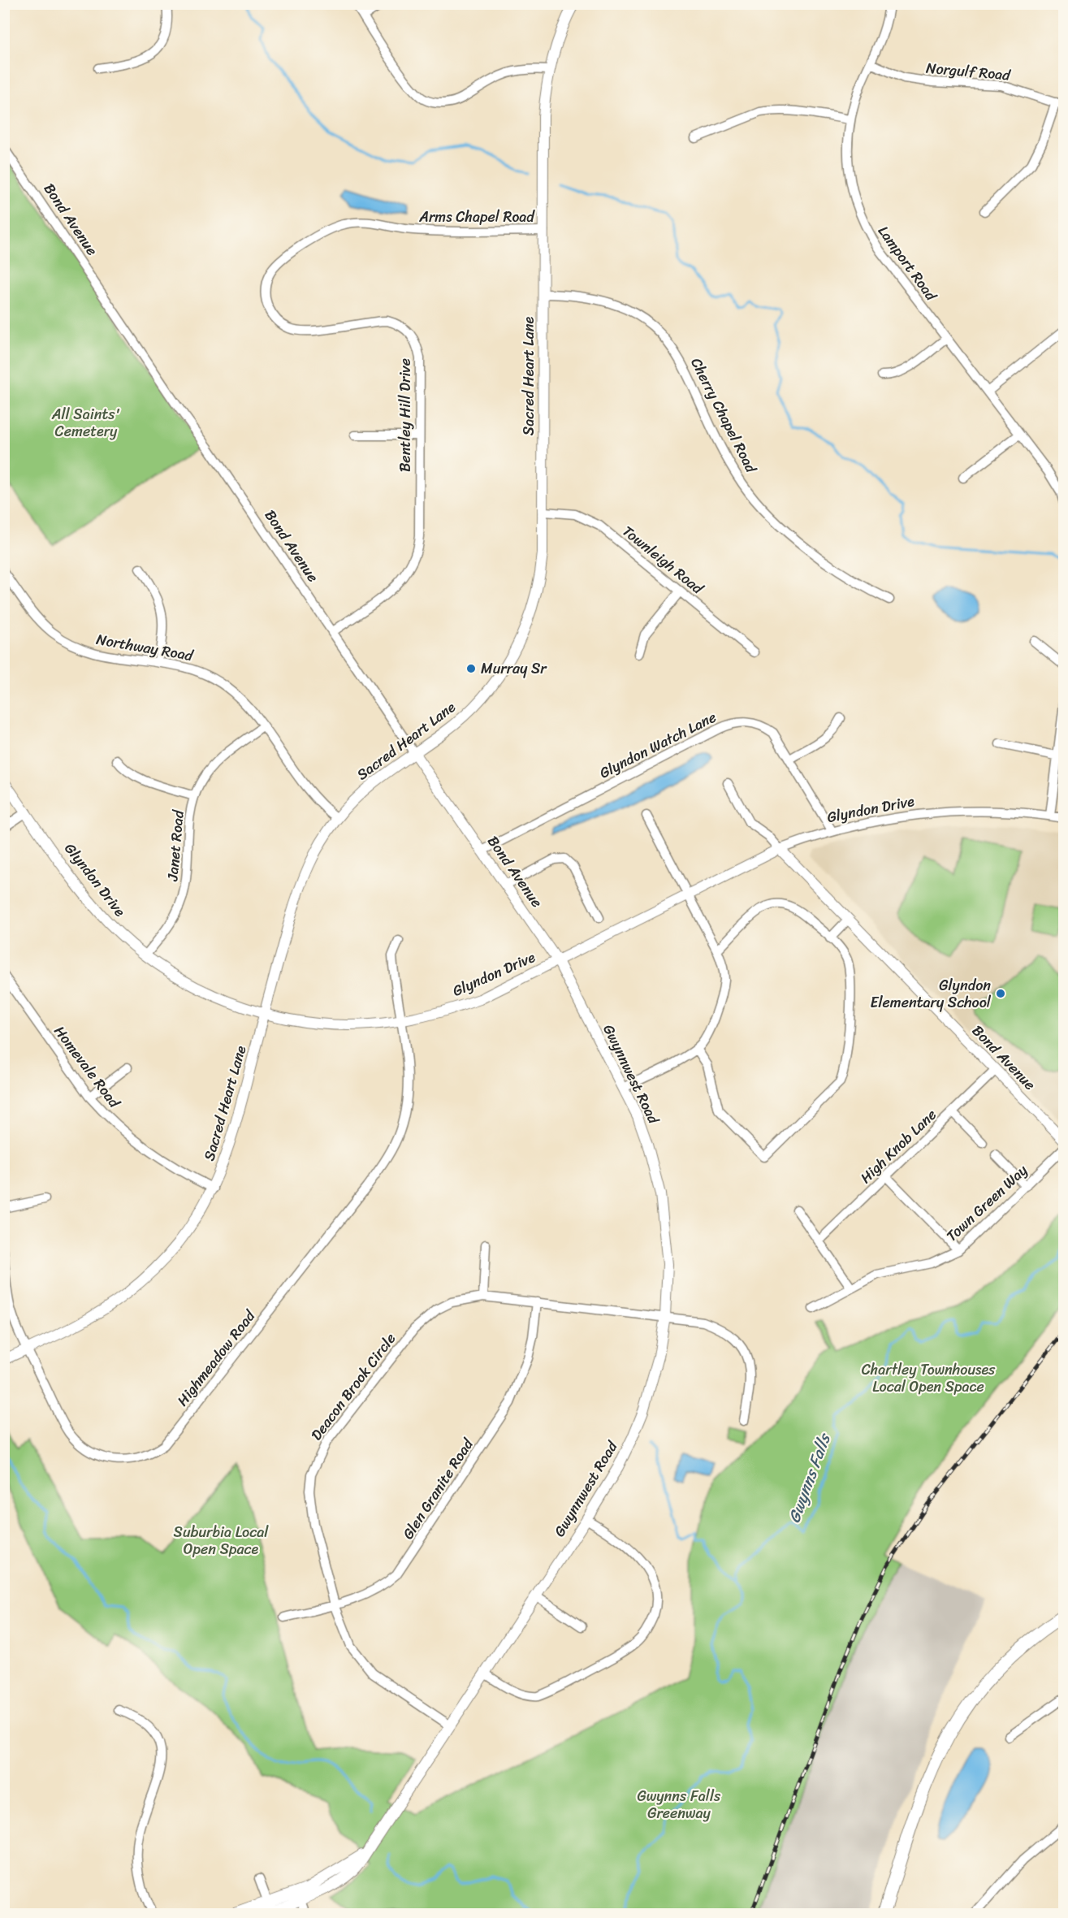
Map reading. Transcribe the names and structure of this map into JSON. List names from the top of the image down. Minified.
{"streets":{"street":["Norgulf Road","Arms Chapel Road","Bond Avenue","Lamport Road","Sacred Heart Lane","Bentley Hill Drive","Cherry Chapel Road","Townleigh Road","Northway Road","Glyndon Watch Lane","Glyndon Drive","Janet Road","Homevale Road","Gwynnwest Road","High Knob Lane","Town Green Way","Highmeadow Road","Deacon Brook Circle","Glen Granite Road"]},"crossings":[["Norgulf Road","Lamport Road"],["Arms Chapel Road","Sacred Heart Lane"],["Arms Chapel Road","Bentley Hill Drive"],["Bond Avenue","Sacred Heart Lane"],["Bond Avenue","Bentley Hill Drive"],["Bond Avenue","Glyndon Watch Lane"],["Bond Avenue","Glyndon Drive"],["Bond Avenue","Gwynnwest Road"],["Bond Avenue","High Knob Lane"],["Sacred Heart Lane","Cherry Chapel Road"],["Sacred Heart Lane","Townleigh Road"],["Sacred Heart Lane","Northway Road"],["Sacred Heart Lane","Glyndon Drive"],["Sacred Heart Lane","Homevale Road"],["Sacred Heart Lane","Highmeadow Road"],["Northway Road","Janet Road"],["Glyndon Watch Lane","Glyndon Drive"],["Glyndon Drive","Janet Road"],["Glyndon Drive","Gwynnwest Road"],["Glyndon Drive","Highmeadow Road"],["Gwynnwest Road","Deacon Brook Circle"],["Deacon Brook Circle","Glen Granite Road"]],"water":["Gwynns Falls"],"parks":["All Saints' Cemetery","Chartley Townhouses Local Open Space","Suburbia Local Open Space","Gwynns Falls Greenway"],"places":["Murray Sr","Glyndon Elementary School"]}
